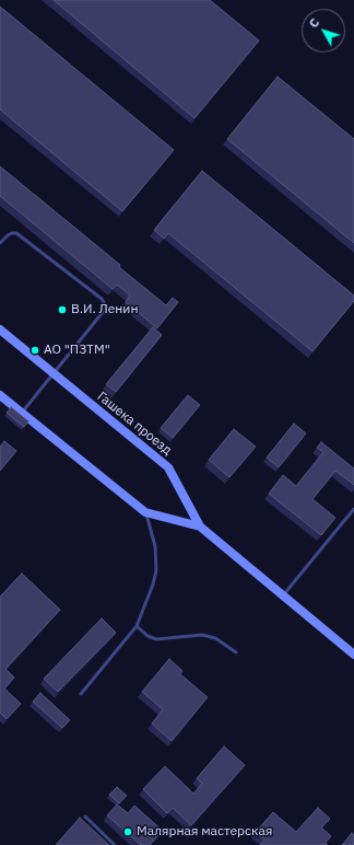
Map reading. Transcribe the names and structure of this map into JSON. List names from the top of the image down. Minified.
{"streets":{"street":["Гашека проезд"]},"places":["В.И. Ленин","АО \"ПЗТМ\"","Малярная мастерская"],"north":"top left"}
